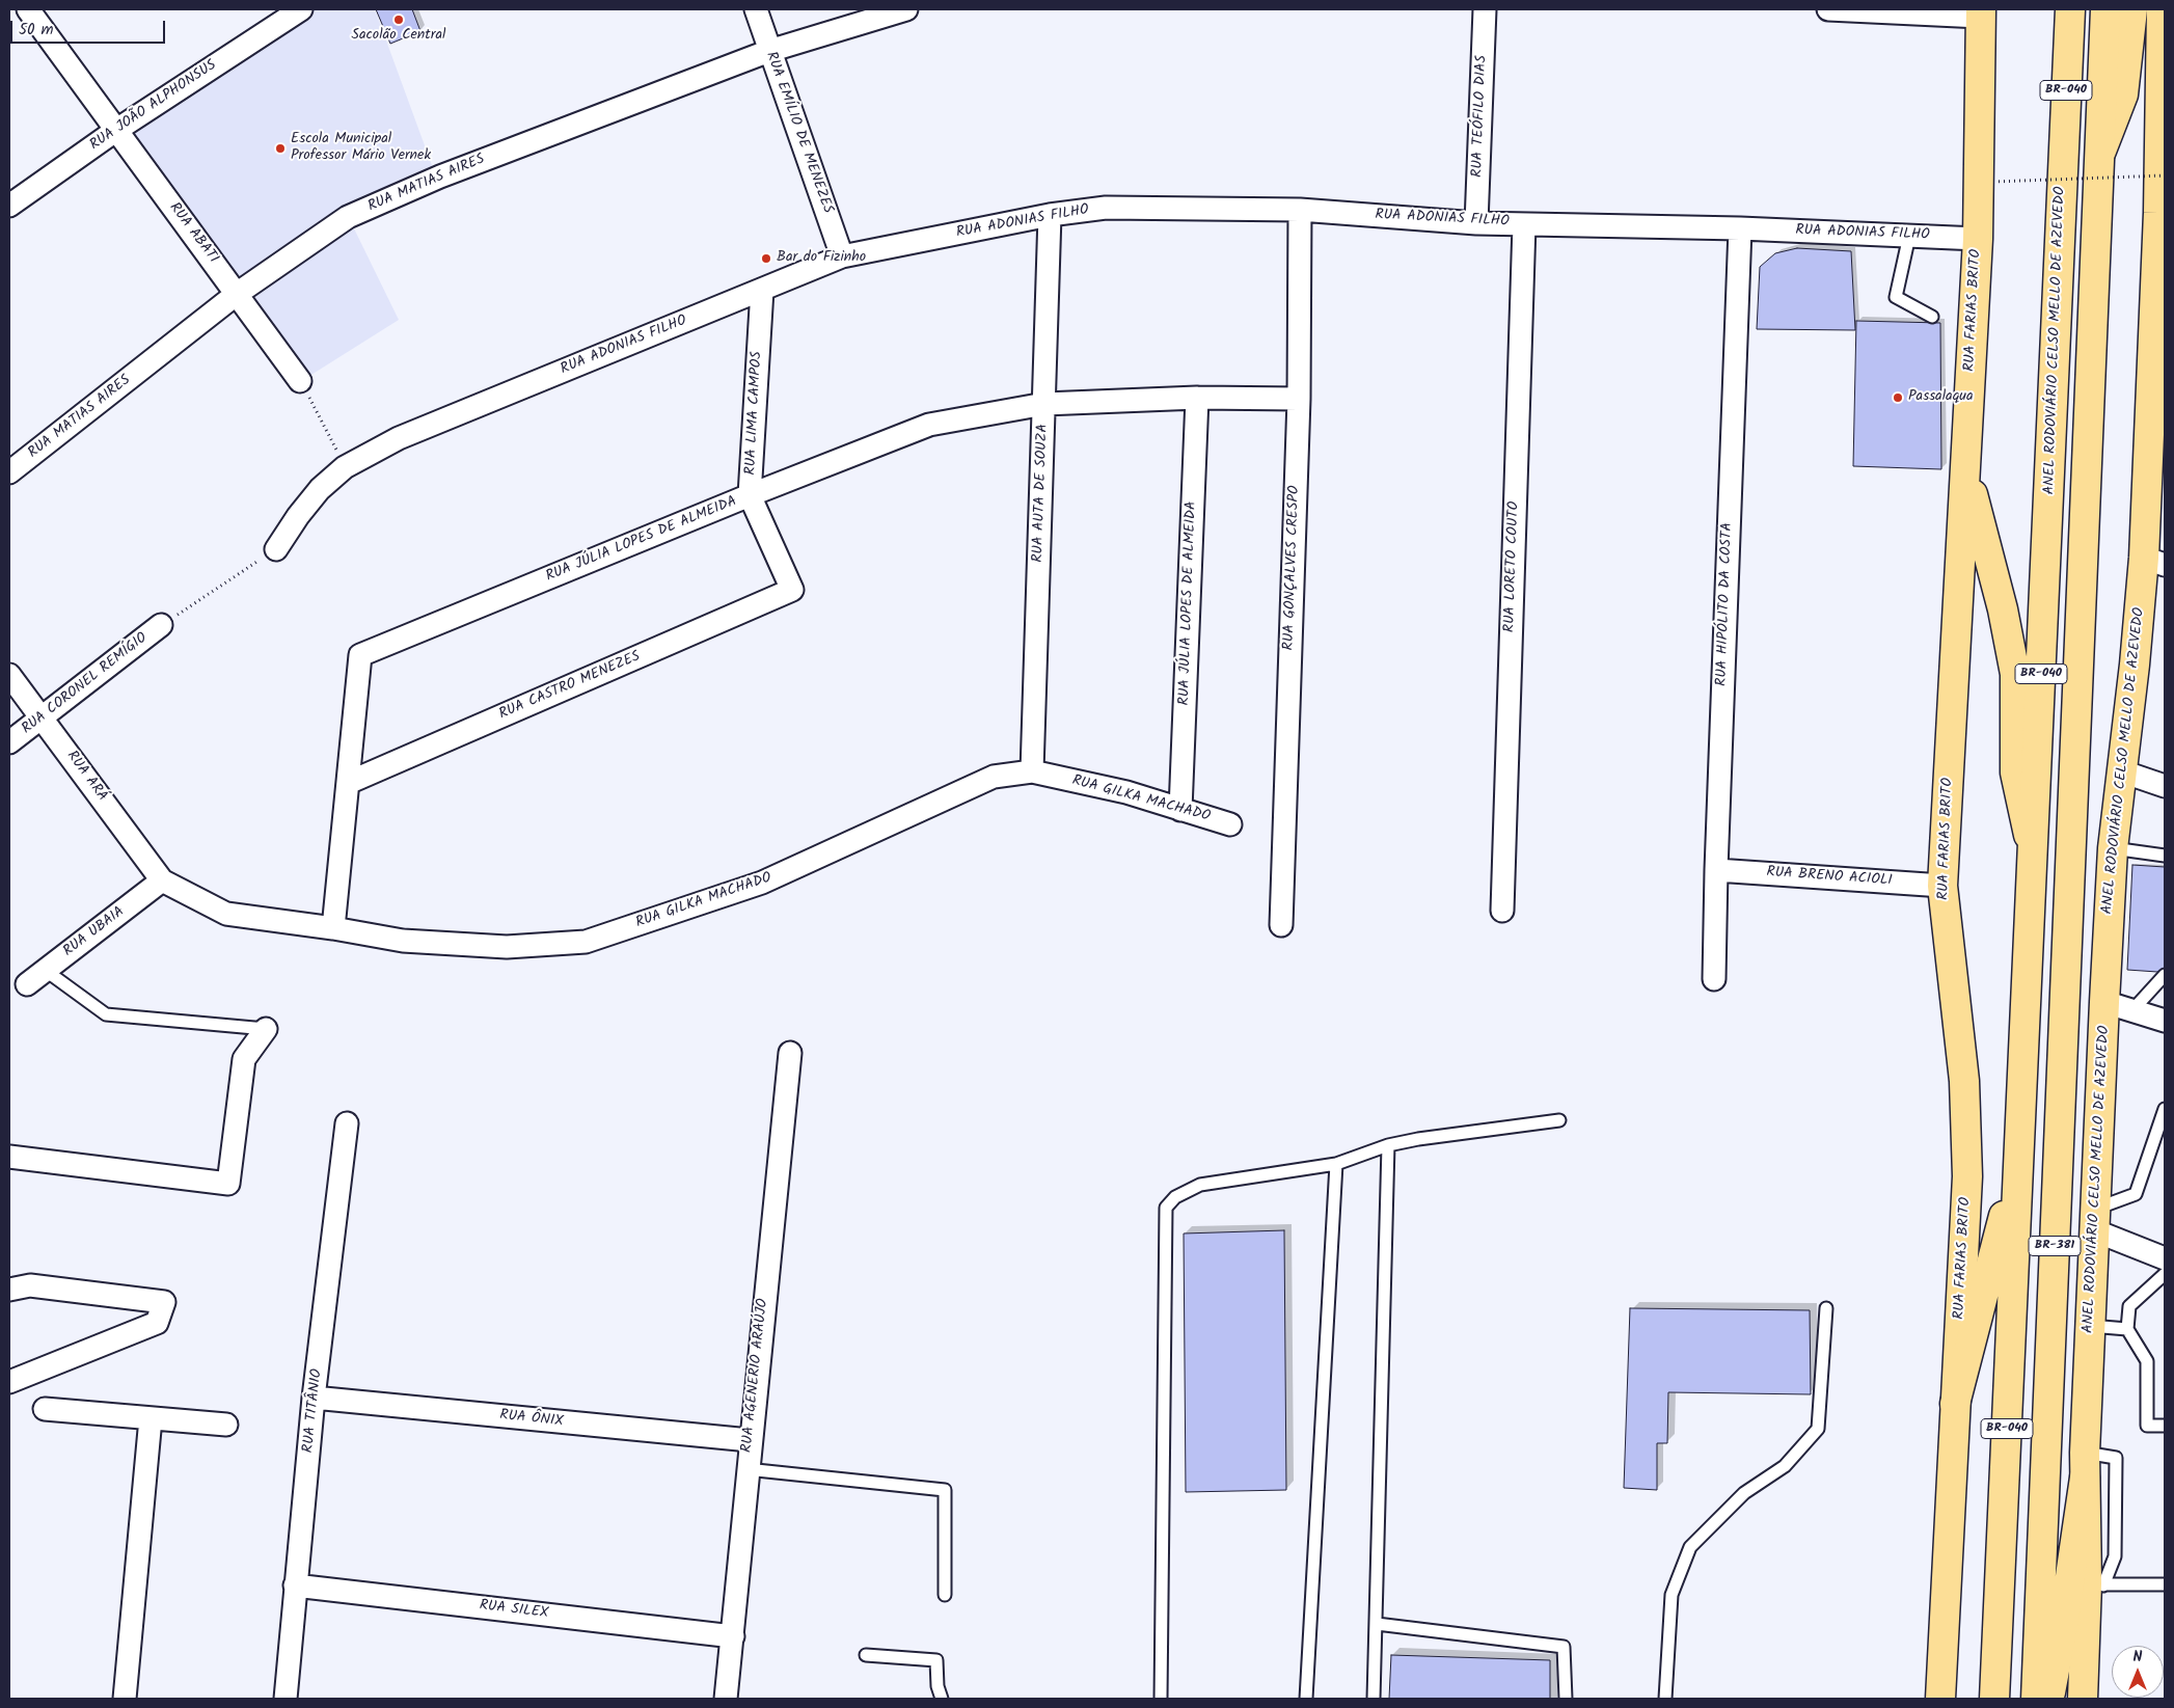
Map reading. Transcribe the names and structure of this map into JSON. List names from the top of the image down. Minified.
{"streets":{"main road":["BR-040","RUA FARIAS BRITO","ANEL RODOVIÁRIO CELSO MELLO DE AZEVEDO","BR-381"],"street":["RUA JOÃO ALPHONSUS","RUA TEÓFILO DIAS","RUA EMÍLIO DE MENEZES","RUA MATIAS AIRES","RUA ADONIAS FILHO","RUA ABATI","RUA LIMA CAMPOS","RUA AUTA DE SOUZA","RUA JÚLIA LOPES DE ALMEIDA","RUA LORETO COUTO","RUA GONÇALVES CRESPO","RUA HIPÓLITO DA COSTA","RUA CORONEL REMÍGIO","RUA CASTRO MENEZES","RUA ARÁ","RUA GILKA MACHADO","RUA BRENO ACIOLI","RUA UBAIA","RUA AGENERIO ARAÚJO","RUA TITÂNIO","RUA ÔNIX","RUA SILEX"]},"crossings":[["BR-040","BR-381"],["RUA JOÃO ALPHONSUS","RUA ABATI"],["RUA TEÓFILO DIAS","RUA ADONIAS FILHO"],["RUA EMÍLIO DE MENEZES","RUA MATIAS AIRES"],["RUA EMÍLIO DE MENEZES","RUA ADONIAS FILHO"],["RUA MATIAS AIRES","RUA ABATI"],["RUA ADONIAS FILHO","RUA FARIAS BRITO"],["RUA ADONIAS FILHO","RUA LIMA CAMPOS"],["RUA ADONIAS FILHO","RUA AUTA DE SOUZA"],["RUA ADONIAS FILHO","RUA LORETO COUTO"],["RUA ADONIAS FILHO","RUA GONÇALVES CRESPO"],["RUA ADONIAS FILHO","RUA HIPÓLITO DA COSTA"],["RUA FARIAS BRITO","RUA BRENO ACIOLI"],["RUA LIMA CAMPOS","RUA JÚLIA LOPES DE ALMEIDA"],["RUA LIMA CAMPOS","RUA CASTRO MENEZES"],["RUA AUTA DE SOUZA","RUA JÚLIA LOPES DE ALMEIDA"],["RUA AUTA DE SOUZA","RUA GILKA MACHADO"],["RUA JÚLIA LOPES DE ALMEIDA","RUA GONÇALVES CRESPO"],["RUA JÚLIA LOPES DE ALMEIDA","RUA CASTRO MENEZES"],["RUA JÚLIA LOPES DE ALMEIDA","RUA GILKA MACHADO"],["RUA HIPÓLITO DA COSTA","RUA BRENO ACIOLI"],["RUA CORONEL REMÍGIO","RUA ARÁ"],["RUA ARÁ","RUA GILKA MACHADO"],["RUA ARÁ","RUA UBAIA"],["RUA GILKA MACHADO","RUA UBAIA"],["RUA AGENERIO ARAÚJO","RUA ÔNIX"],["RUA AGENERIO ARAÚJO","RUA SILEX"],["RUA TITÂNIO","RUA ÔNIX"],["RUA TITÂNIO","RUA SILEX"]],"places":["Sacolão Central","Escola Municipal Professor Mário Vernek","Bar do Fizinho","Passalaqua"],"scale_bar":"50 m","north":"top"}
